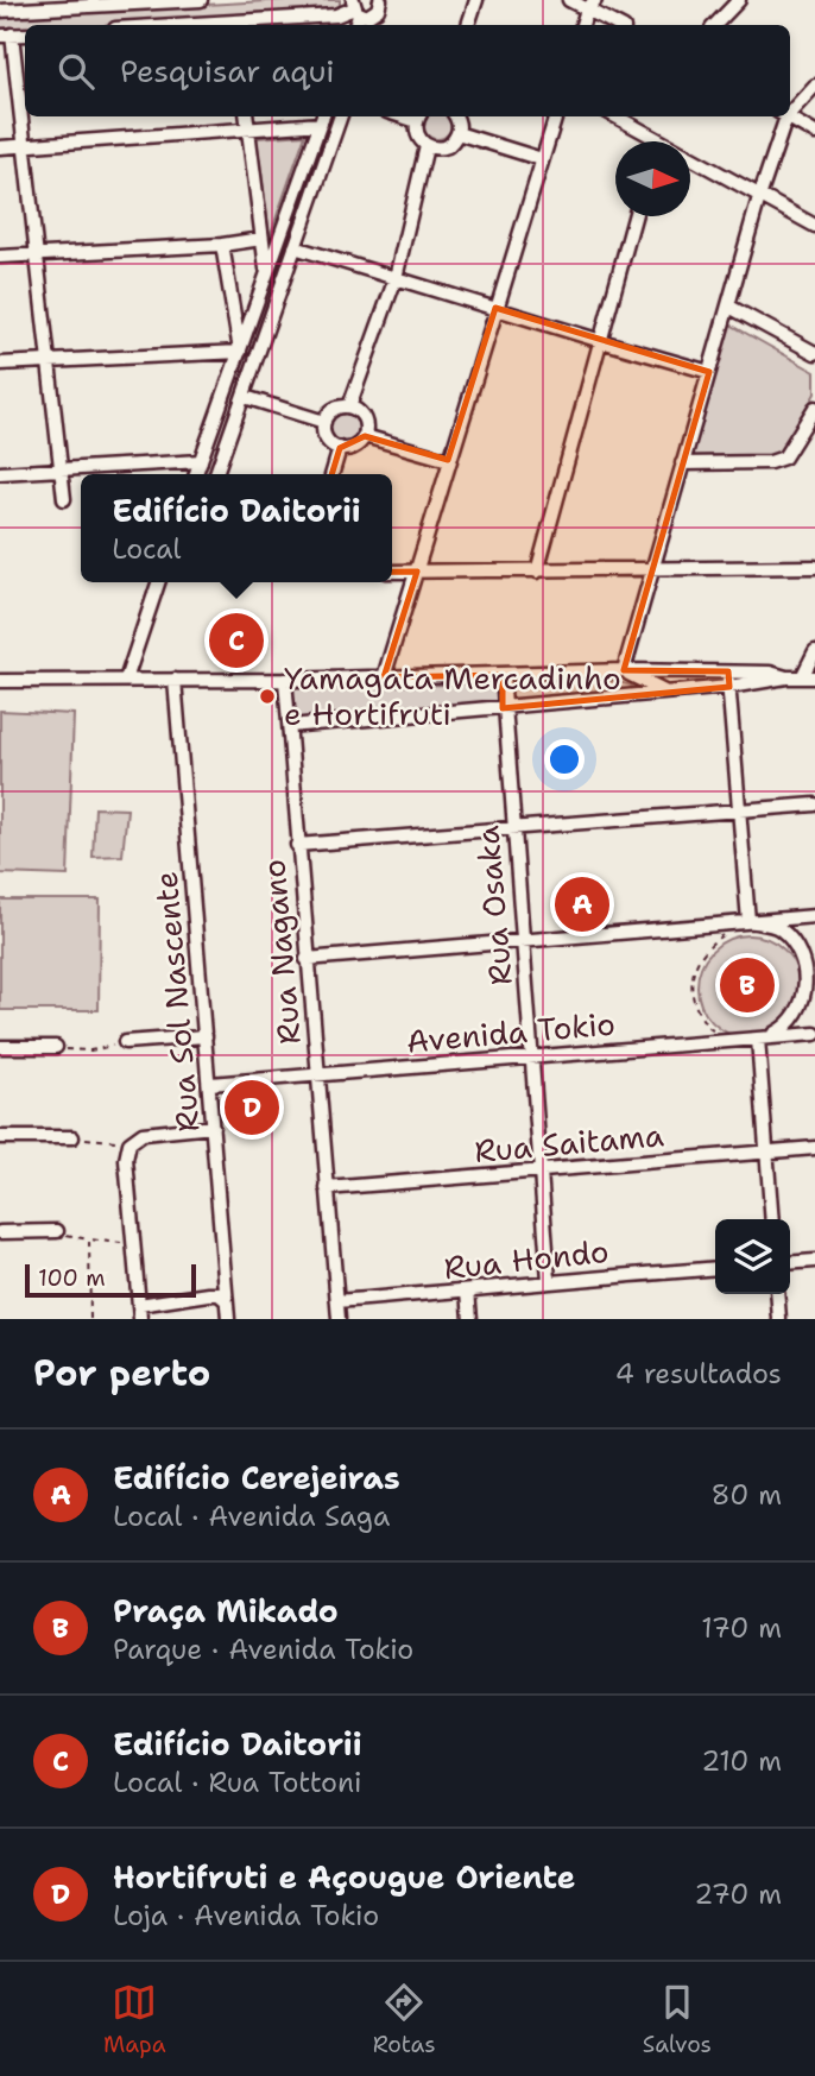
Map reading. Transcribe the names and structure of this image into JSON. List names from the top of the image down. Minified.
{"streets":{"street":["Rua Osaka","Rua Nagano","Rua Sol Nascente","Avenida Tokio","Rua Saitama","Rua Hondo"]},"crossings":[["Rua Osaka","Avenida Tokio"],["Rua Osaka","Rua Saitama"],["Rua Osaka","Rua Hondo"],["Rua Nagano","Avenida Tokio"],["Rua Nagano","Rua Saitama"],["Rua Nagano","Rua Hondo"],["Rua Sol Nascente","Avenida Tokio"]],"places":["Yamagata Mercadinho e Hortifruti"],"scale_bar":"100 m","north":"right","page":{"search":"Pesquisar aqui","popup":["Edifício Daitorii","Local"],"pins":["C","A","B","D"],"scale":"100 m","heading":["Por perto","4 resultados"],"list":[{"mark":"A","name":"Edifício Cerejeiras","note":"Local · Avenida Saga","value":"80 m"},{"mark":"B","name":"Praça Mikado","note":"Parque · Avenida Tokio","value":"170 m"},{"mark":"C","name":"Edifício Daitorii","note":"Local · Rua Tottoni","value":"210 m"},{"mark":"D","name":"Hortifruti e Açougue Oriente","note":"Loja · Avenida Tokio","value":"270 m"}],"nav":["Mapa","Rotas","Salvos"]}}
